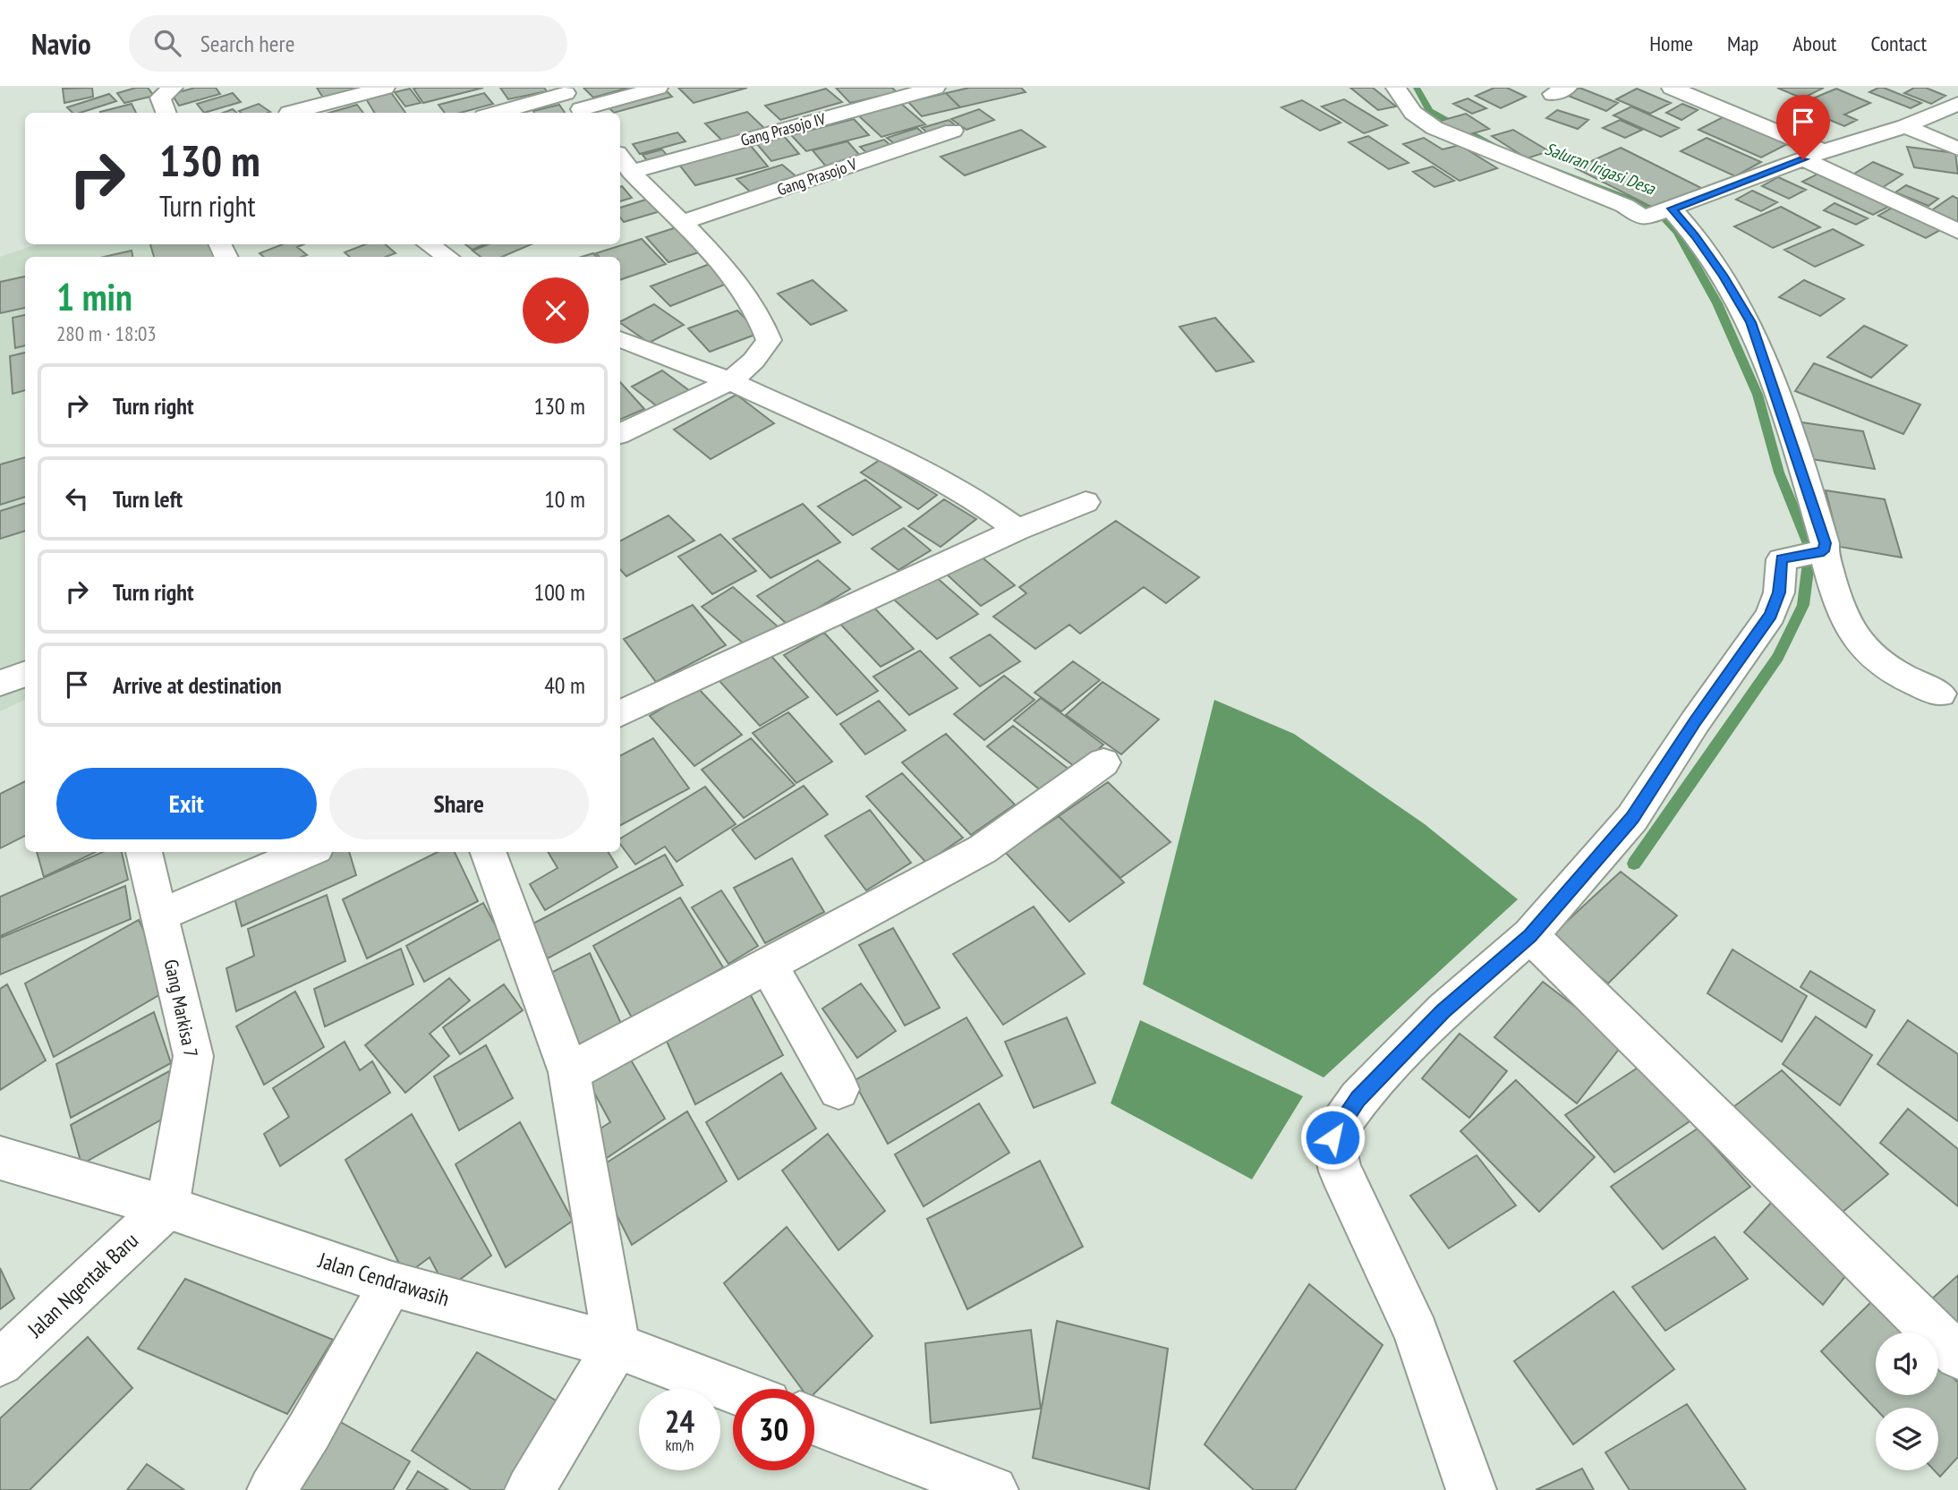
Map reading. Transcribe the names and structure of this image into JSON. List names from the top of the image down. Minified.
{"streets":{"street":["Gang Prasojo IV","Gang Prasojo V","Gang Markisa 7","Jalan Cendrawasih","Jalan Ngentak Baru"]},"crossings":[["Gang Markisa 7","Jalan Cendrawasih"],["Gang Markisa 7","Jalan Ngentak Baru"],["Jalan Cendrawasih","Jalan Ngentak Baru"]],"water":["Saluran Irigasi Desa"],"page":{"header":"Navio","search":"Search here","nav":["Home","Map","About","Contact"],"turn":["130 m","Turn right"],"heading":["1 min","280 m · 18:03"],"list":[{"name":"Turn right","value":"130 m"},{"name":"Turn left","value":"10 m"},{"name":"Turn right","value":"100 m"},{"name":"Arrive at destination","value":"40 m"}],"buttons":["Exit","Share"],"speed":"24 km/h","limit":"30"}}
